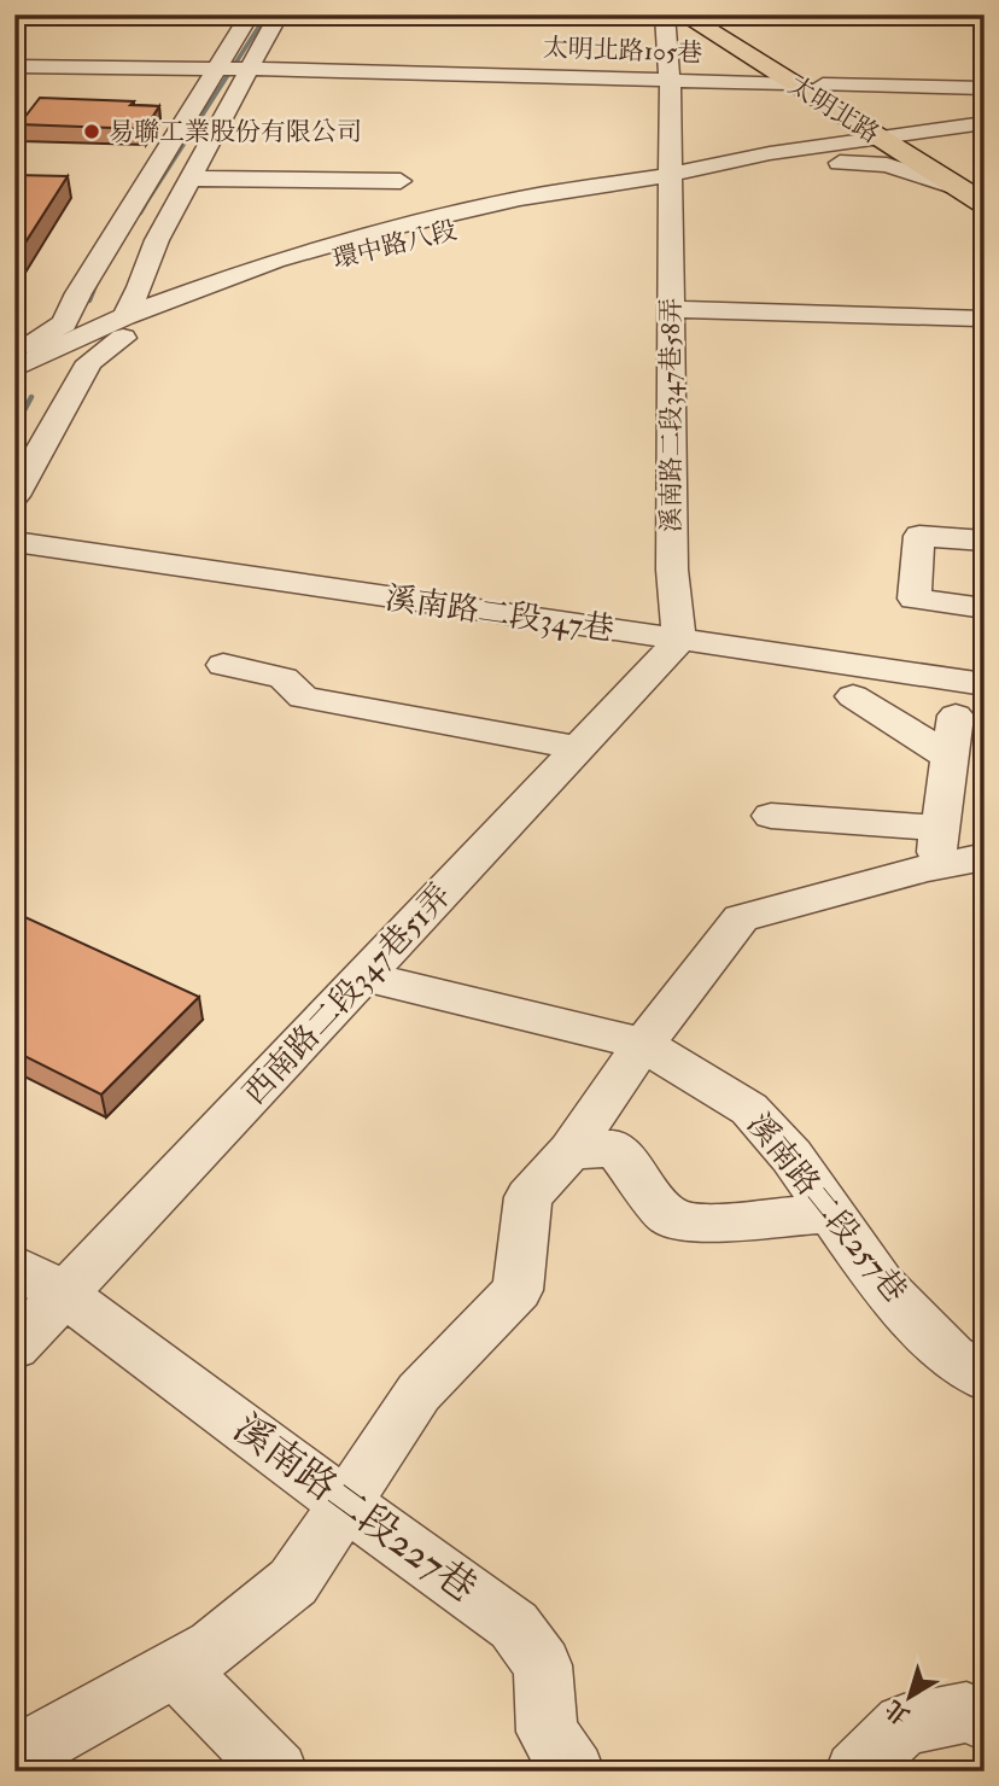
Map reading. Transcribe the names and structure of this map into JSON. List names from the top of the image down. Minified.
{"streets":{"main road":["太明北路"],"street":["太明北路105巷","環中路八段","溪南路二段347巷58弄","溪南路二段347巷","西南路二段347巷51弄","溪南路二段257巷","溪南路二段227巷"]},"crossings":[["太明北路105巷","太明北路"],["太明北路105巷","環中路八段"],["太明北路105巷","溪南路二段347巷58弄"],["太明北路","環中路八段"],["環中路八段","溪南路二段347巷58弄"],["溪南路二段347巷58弄","溪南路二段347巷"],["溪南路二段347巷58弄","西南路二段347巷51弄"],["溪南路二段347巷","西南路二段347巷51弄"],["西南路二段347巷51弄","溪南路二段257巷"],["西南路二段347巷51弄","溪南路二段227巷"]],"places":["易聯工業股份有限公司"],"north":"bottom left"}
